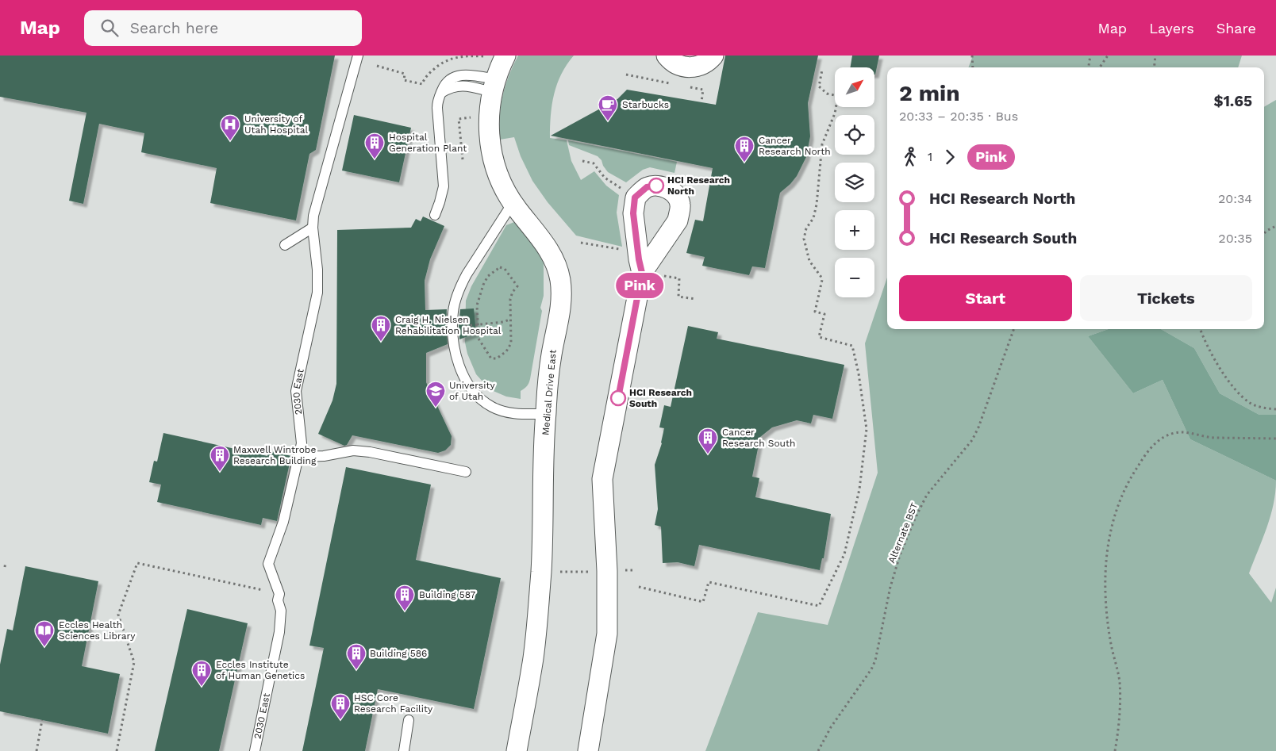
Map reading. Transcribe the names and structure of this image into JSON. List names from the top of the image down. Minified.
{"streets":{"street":["Medical Drive East"],"lane":["2030 East"],"path":["Alternate BST"]},"places":{"cafe":["Starbucks"],"hospital":["University of Utah Hospital"],"building":["Hospital Generation Plant","Cancer Research North","Craig H. Nielsen Rehabilitation Hospital","Cancer Research South","Maxwell Wintrobe Research Building","Building 587","Building 586","Eccles Institute of Human Genetics","HSC Core Research Facility"],"other":["HCI Research North","HCI Research South"],"school or university":["University of Utah"],"library":["Eccles Health Sciences Library"]},"lines":["bus line Pink"],"north":"top right","page":{"header":"Map","search":"Search here","nav":["Map","Layers","Share"],"on_map":"Pink","map_buttons":["+","−"],"heading":["2 min","20:33 – 20:35 · Bus","$1.65"],"legs":["1","Pink"],"list":[{"name":"HCI Research North","value":"20:34"},{"name":"HCI Research South","value":"20:35"}],"buttons":["Start","Tickets"]}}
